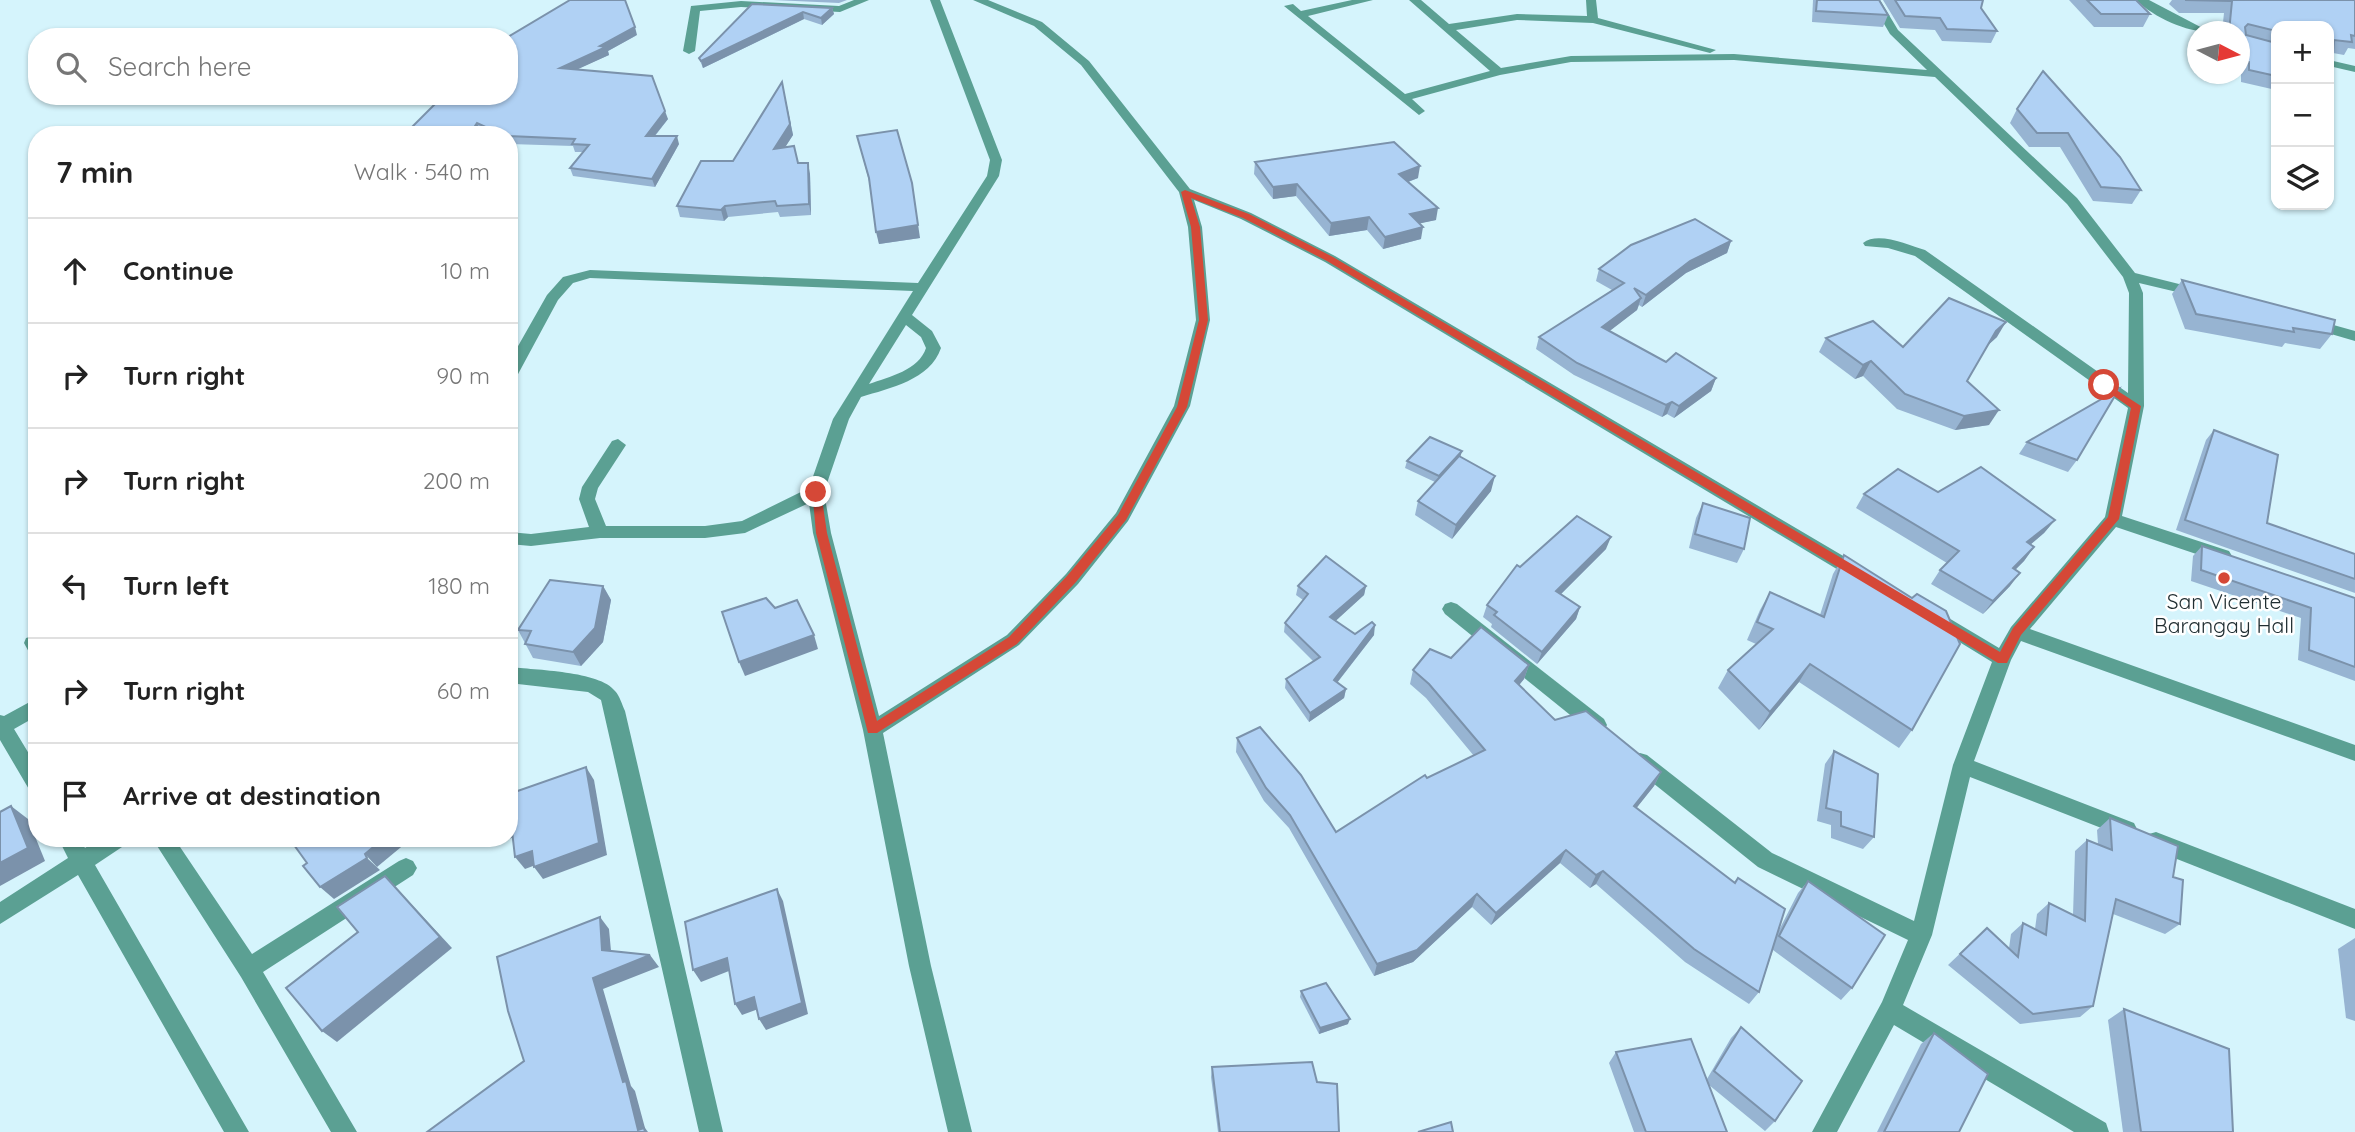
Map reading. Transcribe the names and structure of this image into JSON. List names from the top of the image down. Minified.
{"places":["San Vicente Barangay Hall"],"north":"right","page":{"map_buttons":["+","−"],"search":"Search here","heading":["7 min","Walk · 540 m"],"list":[["Continue","10 m"],["Turn right","90 m"],["Turn right","200 m"],["Turn left","180 m"],["Turn right","60 m"],"Arrive at destination"]}}
